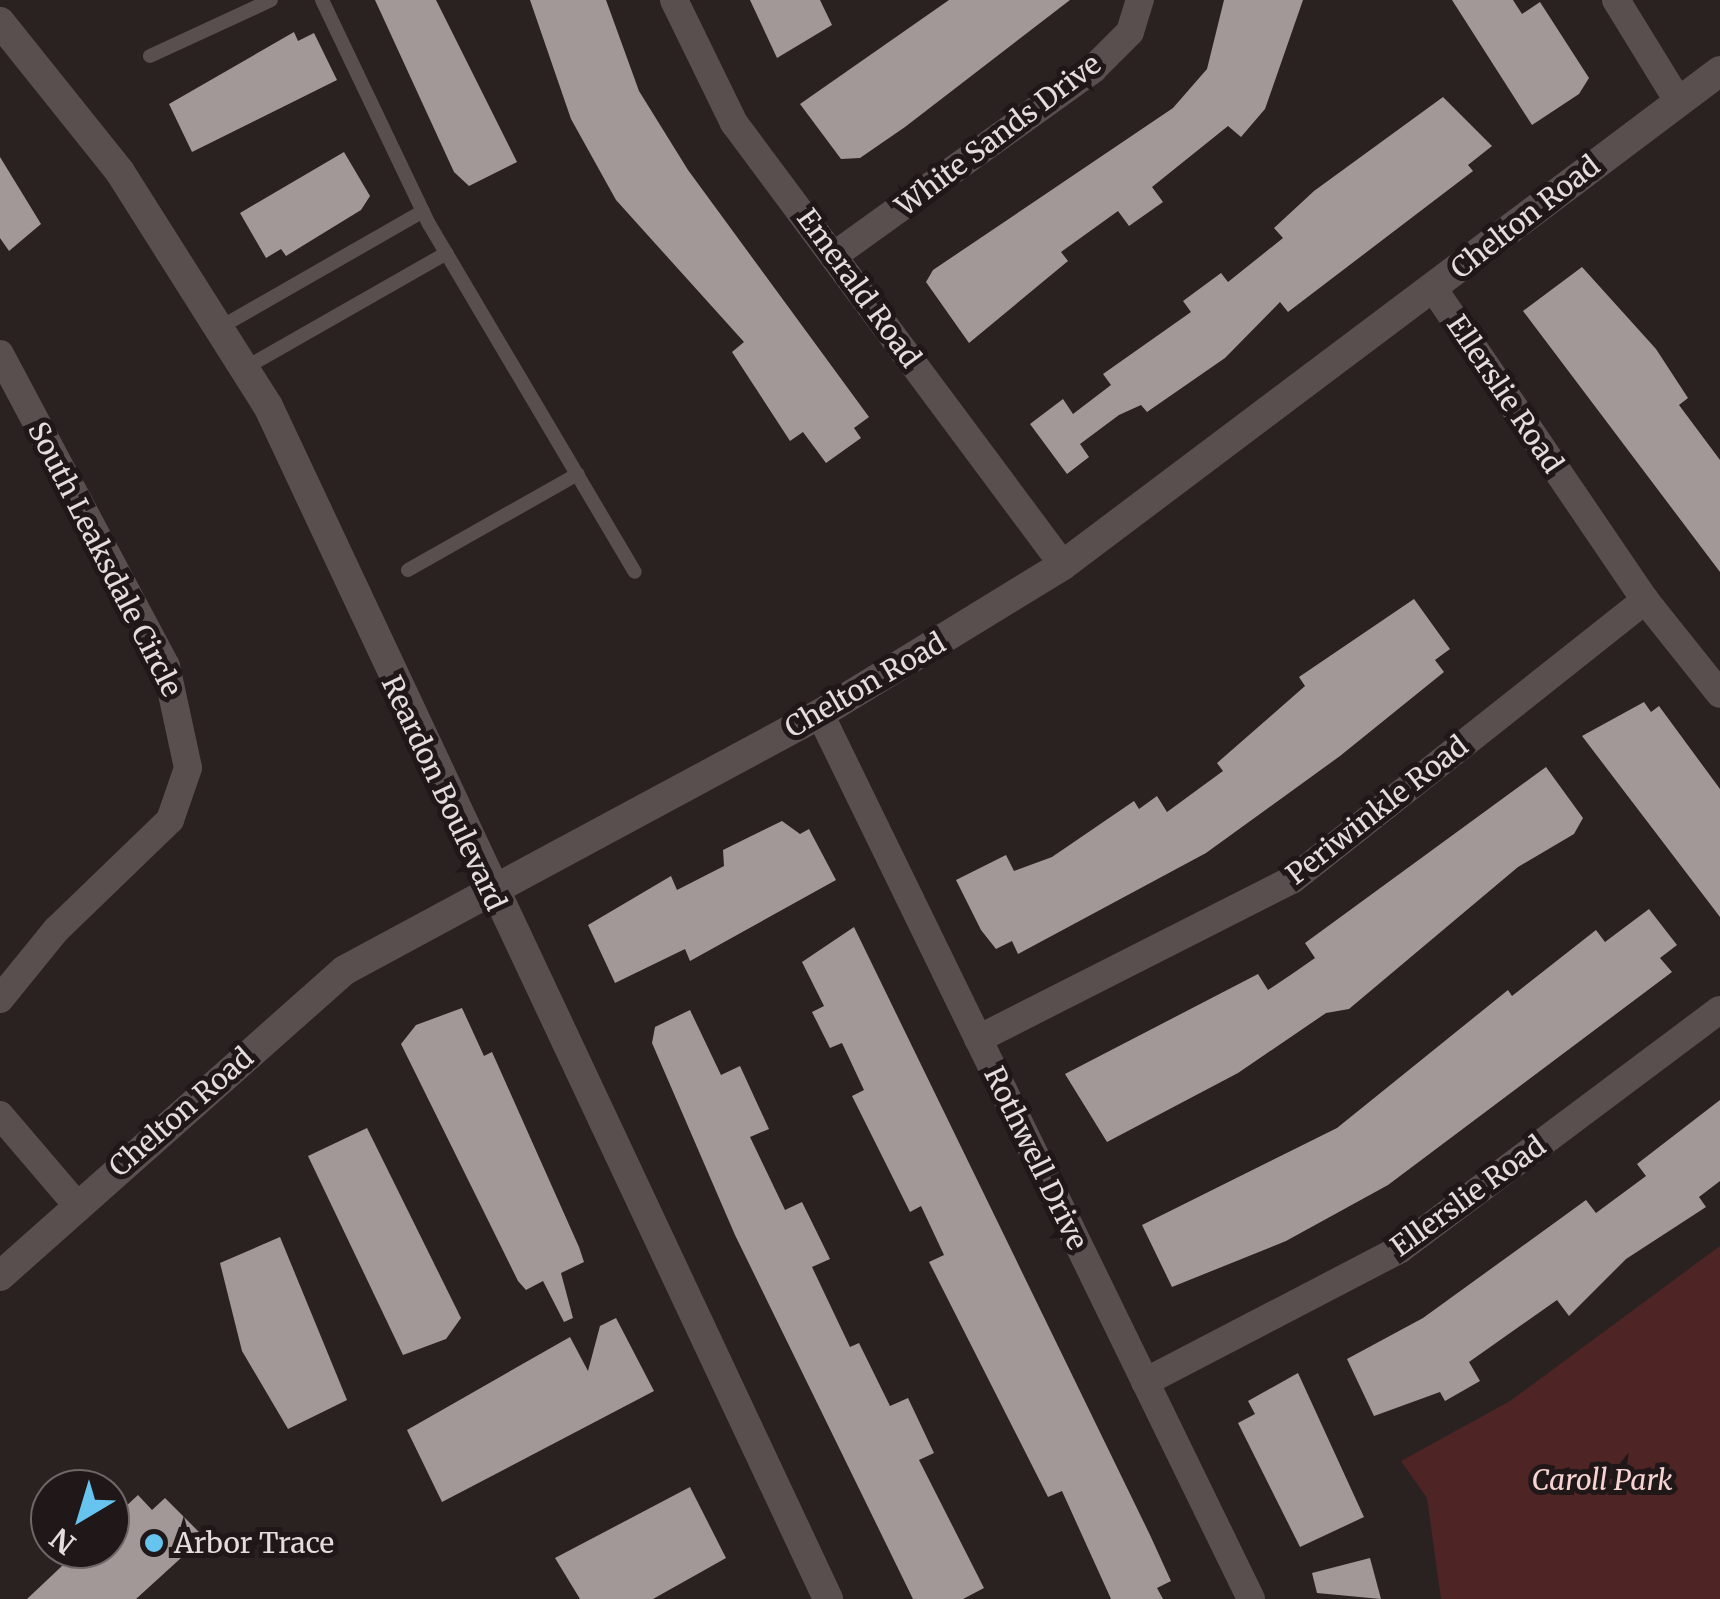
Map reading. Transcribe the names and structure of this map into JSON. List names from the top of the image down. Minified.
{"streets":{"street":["White Sands Drive","Chelton Road","Emerald Road","Ellerslie Road","South Leaksdale Circle","Reardon Boulevard","Periwinkle Road","Rothwell Drive"]},"crossings":[["White Sands Drive","Emerald Road"],["Chelton Road","Emerald Road"],["Chelton Road","Ellerslie Road"],["Chelton Road","Reardon Boulevard"],["Chelton Road","Rothwell Drive"],["Ellerslie Road","Periwinkle Road"],["Ellerslie Road","Rothwell Drive"],["Periwinkle Road","Rothwell Drive"]],"parks":["Caroll Park"],"places":["Arbor Trace"],"north":"bottom left"}
